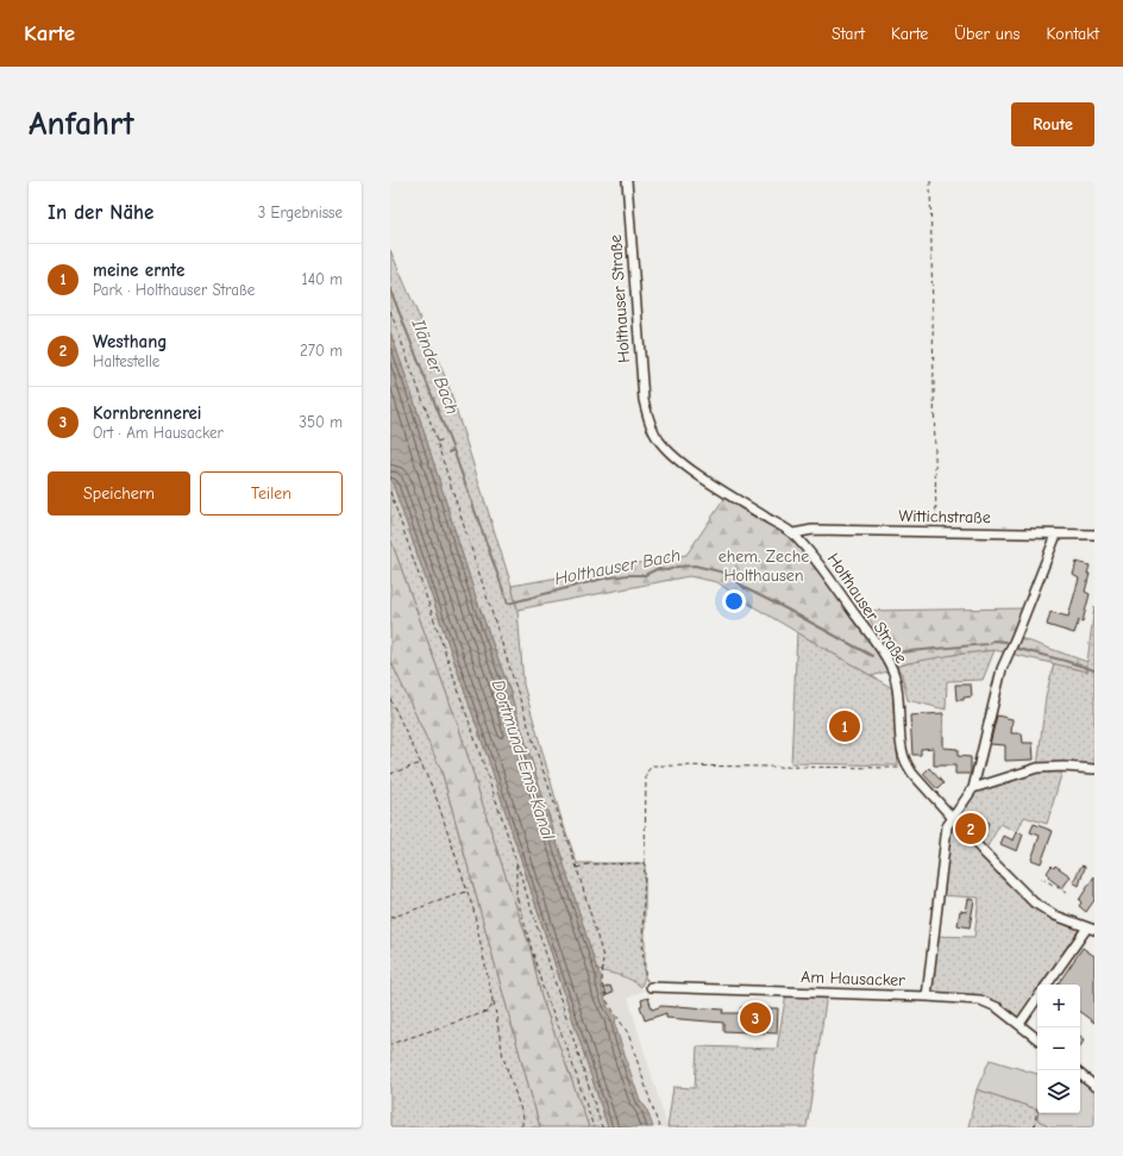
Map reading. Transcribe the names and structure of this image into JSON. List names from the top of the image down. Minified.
{"streets":{"street":["Holthauser Straße","Wittichstraße","Am Hausacker"]},"crossings":[["Holthauser Straße","Wittichstraße"]],"water":["Iländer Bach","Holthauser Bach","Dortmund-Ems-Kanal"],"parks":["ehem. Zeche Holthausen"],"page":{"header":"Karte","nav":["Start","Karte","Über uns","Kontakt"],"buttons":["Route",["Speichern","Teilen"]],"title":"Anfahrt","heading":["In der Nähe","3 Ergebnisse"],"list":[{"mark":"1","name":"meine ernte","note":"Park · Holthauser Straße","value":"140 m"},{"mark":"2","name":"Westhang","note":"Haltestelle","value":"270 m"},{"mark":"3","name":"Kornbrennerei","note":"Ort · Am Hausacker","value":"350 m"}],"pins":["1","2","3"],"map_buttons":["+","−"]}}
